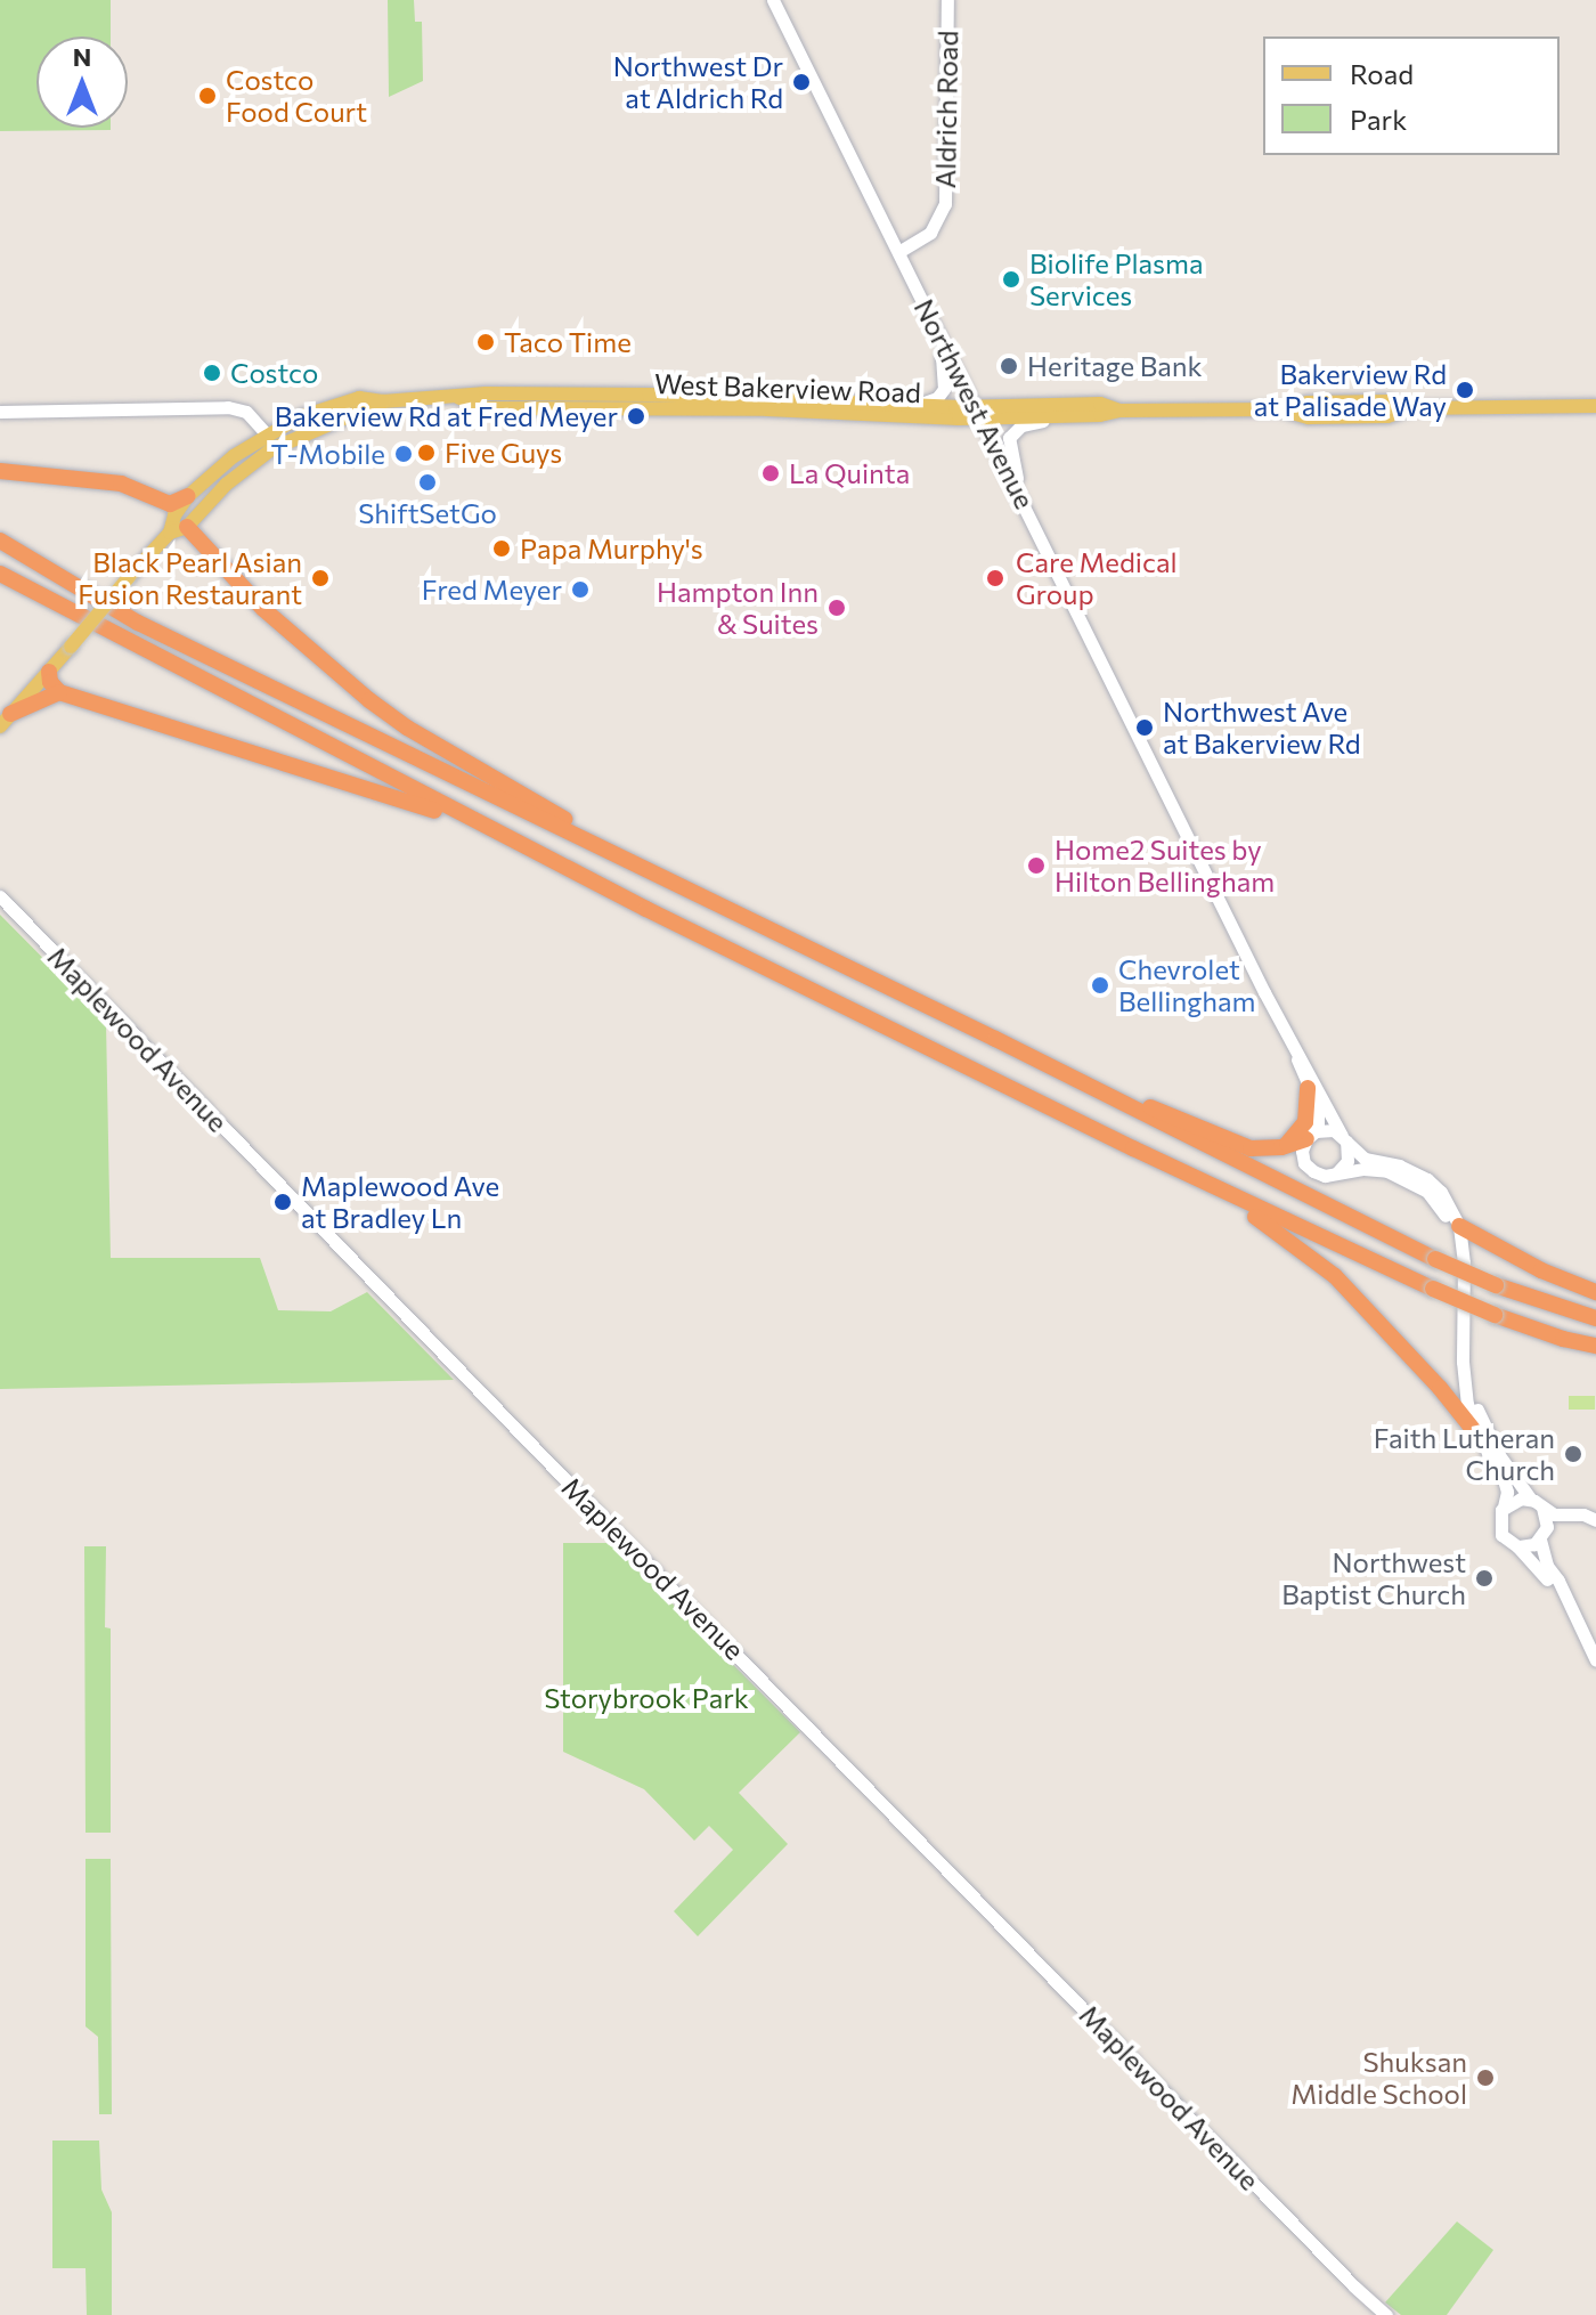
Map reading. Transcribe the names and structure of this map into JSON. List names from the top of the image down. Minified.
{"streets":{"main road":["Aldrich Road","West Bakerview Road","Northwest Avenue","Maplewood Avenue"]},"crossings":[["Aldrich Road","Northwest Avenue"],["West Bakerview Road","Northwest Avenue"]],"parks":["Storybrook Park"],"places":["Northwest Dr at Aldrich Rd","Costco Food Court","Biolife Plasma Services","Taco Time","Heritage Bank","Costco","Bakerview Rd at Palisade Way","Bakerview Rd at Fred Meyer","Five Guys","T-Mobile","La Quinta","ShiftSetGo","Papa Murphy's","Black Pearl Asian Fusion Restaurant","Care Medical Group","Fred Meyer","Hampton Inn & Suites","Northwest Ave at Bakerview Rd","Home2 Suites by Hilton Bellingham","Chevrolet Bellingham","Maplewood Ave at Bradley Ln","Faith Lutheran Church","Northwest Baptist Church","Shuksan Middle School"],"legend":["Road","Park"],"north":"top"}
